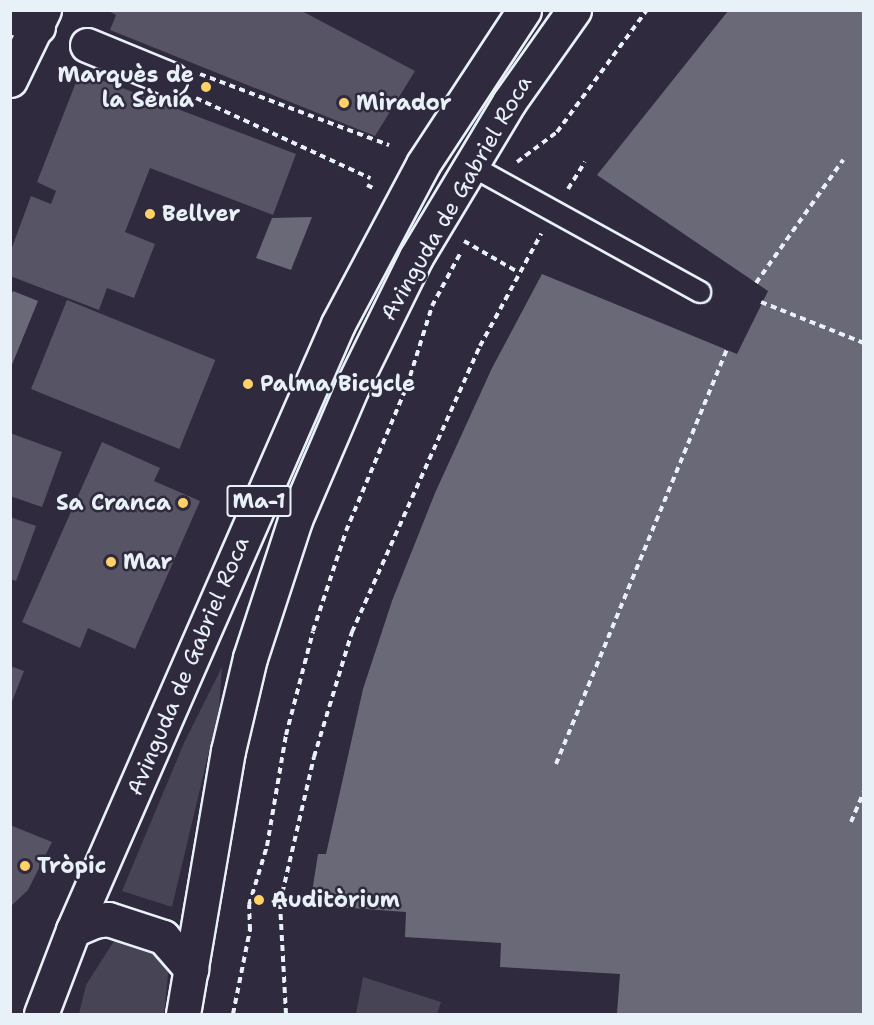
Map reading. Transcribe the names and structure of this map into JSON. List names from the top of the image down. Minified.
{"streets":{"main road":["Avinguda de Gabriel Roca","Ma-1"]},"places":["Marquès de la Sènia","Mirador","Bellver","Palma Bicycle","Sa Cranca","Mar","Tròpic","Auditòrium"]}
